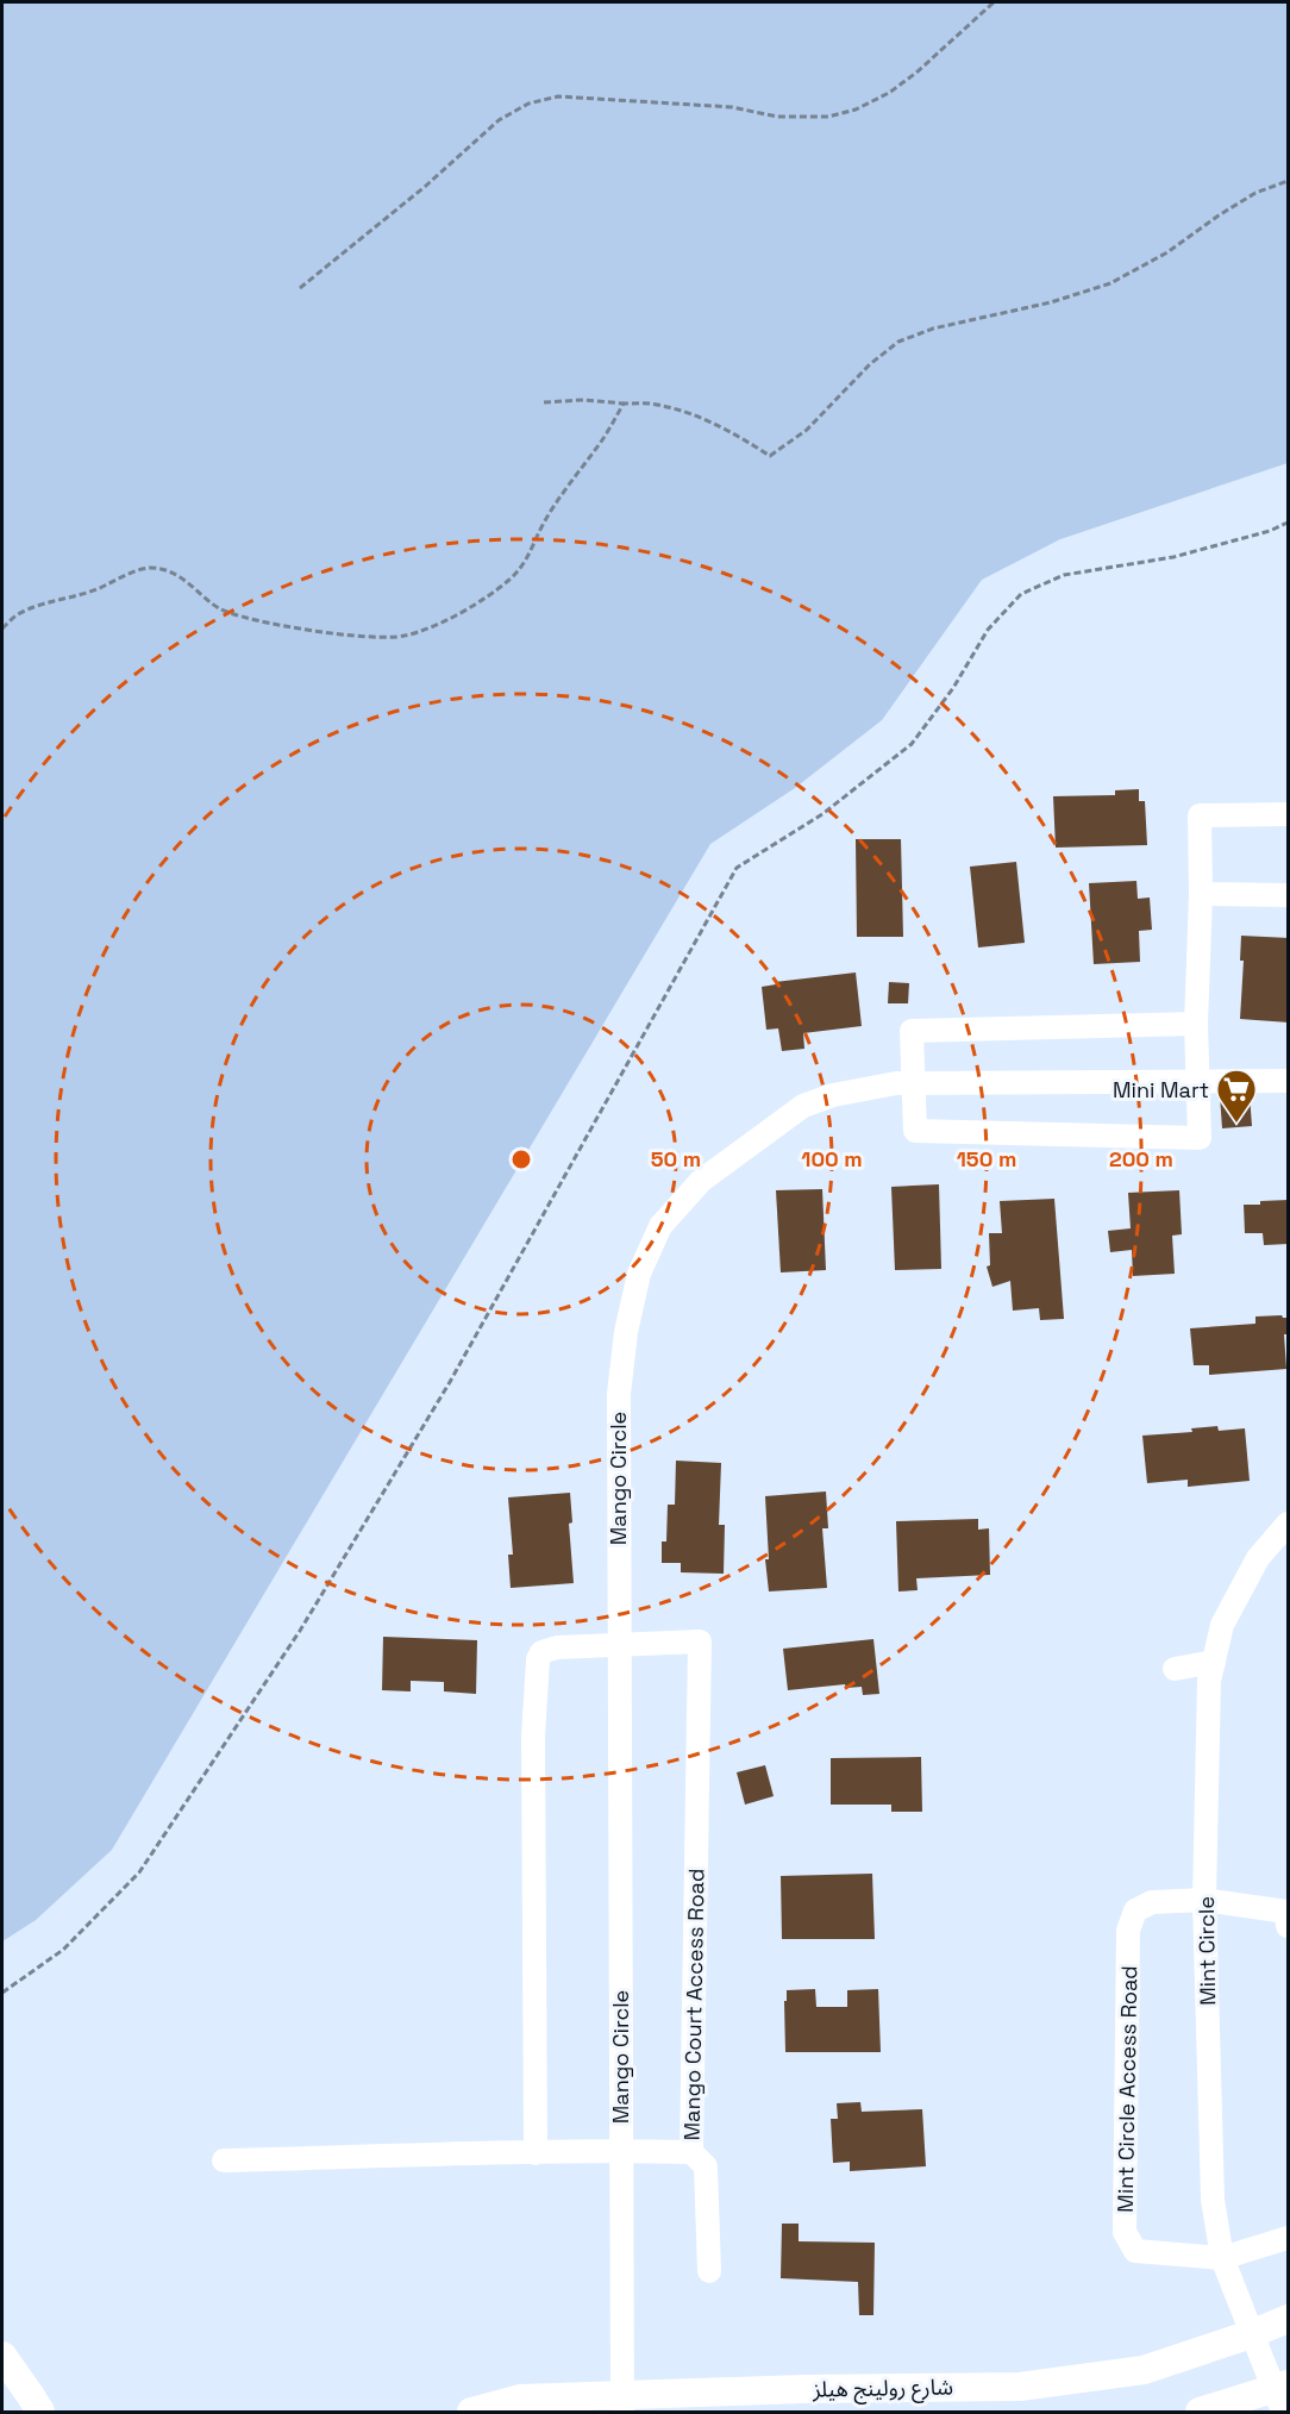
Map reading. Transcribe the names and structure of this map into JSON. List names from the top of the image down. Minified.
{"streets":{"main road":["شارع رولينج هيلز"],"street":["Mango Circle","Mint Circle","Mango Court Access Road","Mint Circle Access Road"]},"crossings":[["Mango Circle","Mango Court Access Road"],["Mango Circle","شارع رولينج هيلز"],["Mint Circle","Mint Circle Access Road"],["Mint Circle","شارع رولينج هيلز"]],"places":{"supermarket":["Mini Mart"]},"rings":["50 m","100 m","150 m","200 m"]}
